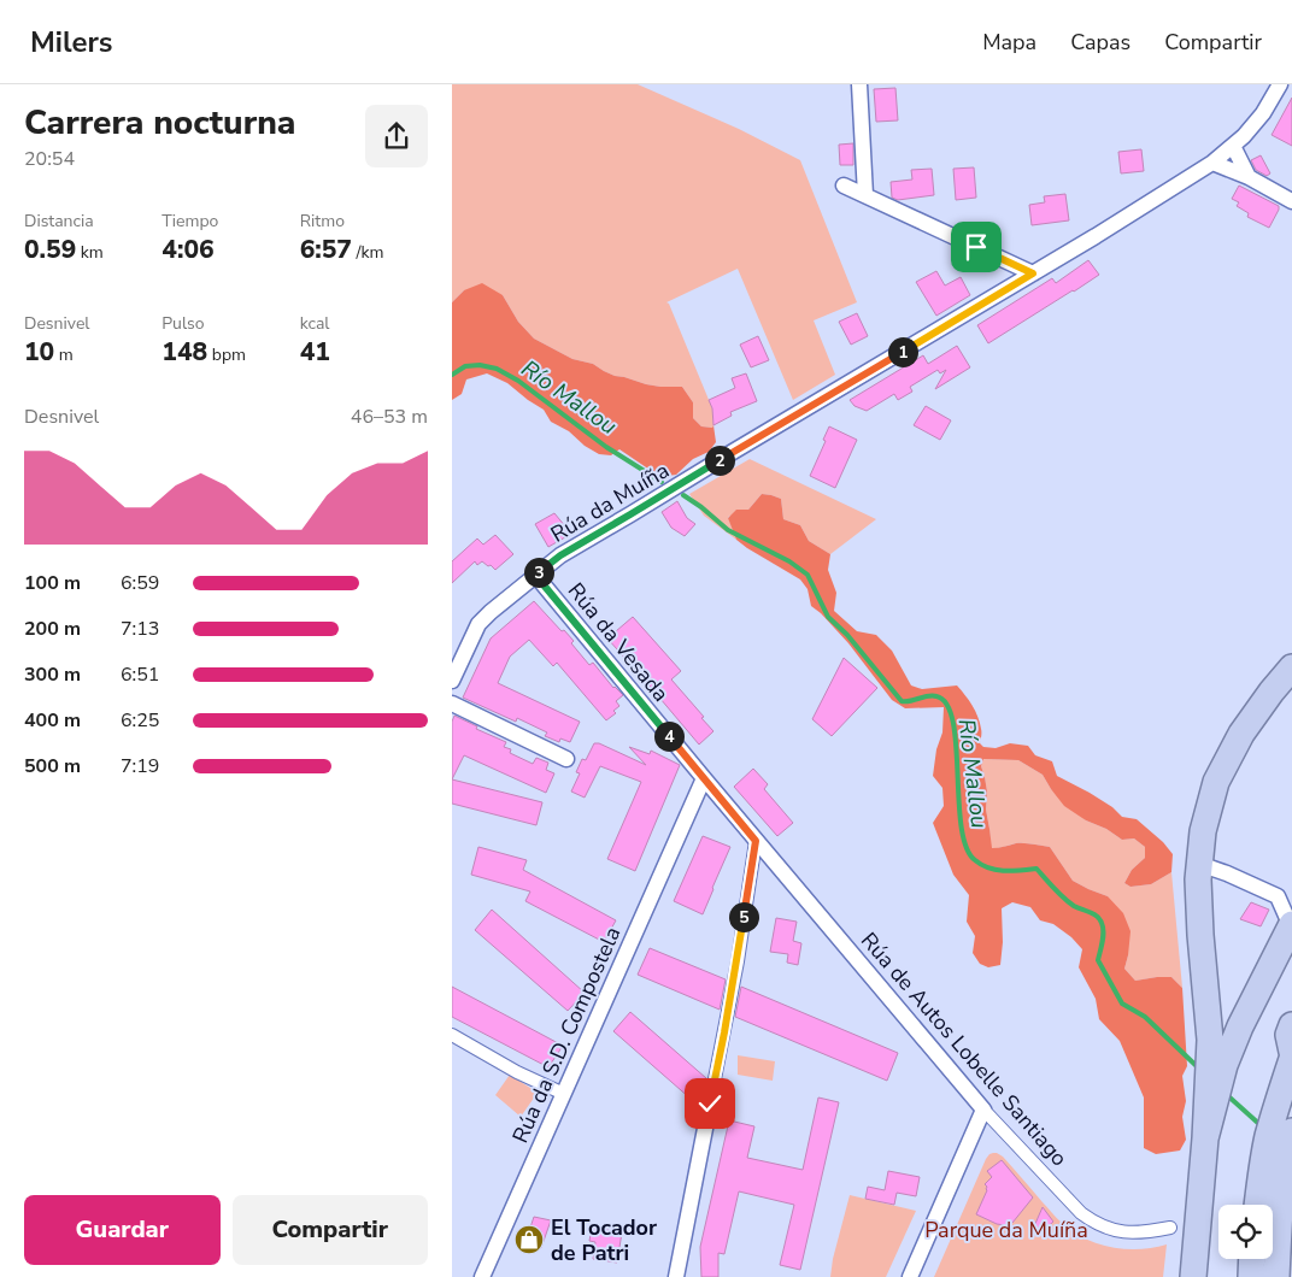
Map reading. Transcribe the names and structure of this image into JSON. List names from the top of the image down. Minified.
{"streets":{"street":["Rúa da Muíña","Rúa da Vesada","Rúa da S.D. Compostela","Rúa de Autos Lobelle Santiago"]},"crossings":[["Rúa da Muíña","Rúa da Vesada"],["Rúa da Vesada","Rúa da S.D. Compostela"],["Rúa da Vesada","Rúa de Autos Lobelle Santiago"]],"water":["Río Mallou"],"parks":["Parque da Muíña"],"places":{"shop":["El Tocador de Patri"]},"page":{"header":"Milers","nav":["Mapa","Capas","Compartir"],"heading":["Carrera nocturna","20:54"],"stats":[["Distancia","0.59 km"],["Tiempo","4:06"],["Ritmo","6:57 /km"],["Desnivel","10 m"],["Pulso","148 bpm"],["kcal","41"]],"pins":["1","2","3","4","5"],"chart":["Desnivel","46–53 m"],"list":[{"name":"100 m","note":"6:59"},{"name":"200 m","note":"7:13"},{"name":"300 m","note":"6:51"},{"name":"400 m","note":"6:25"},{"name":"500 m","note":"7:19"}],"buttons":["Guardar","Compartir"]}}
